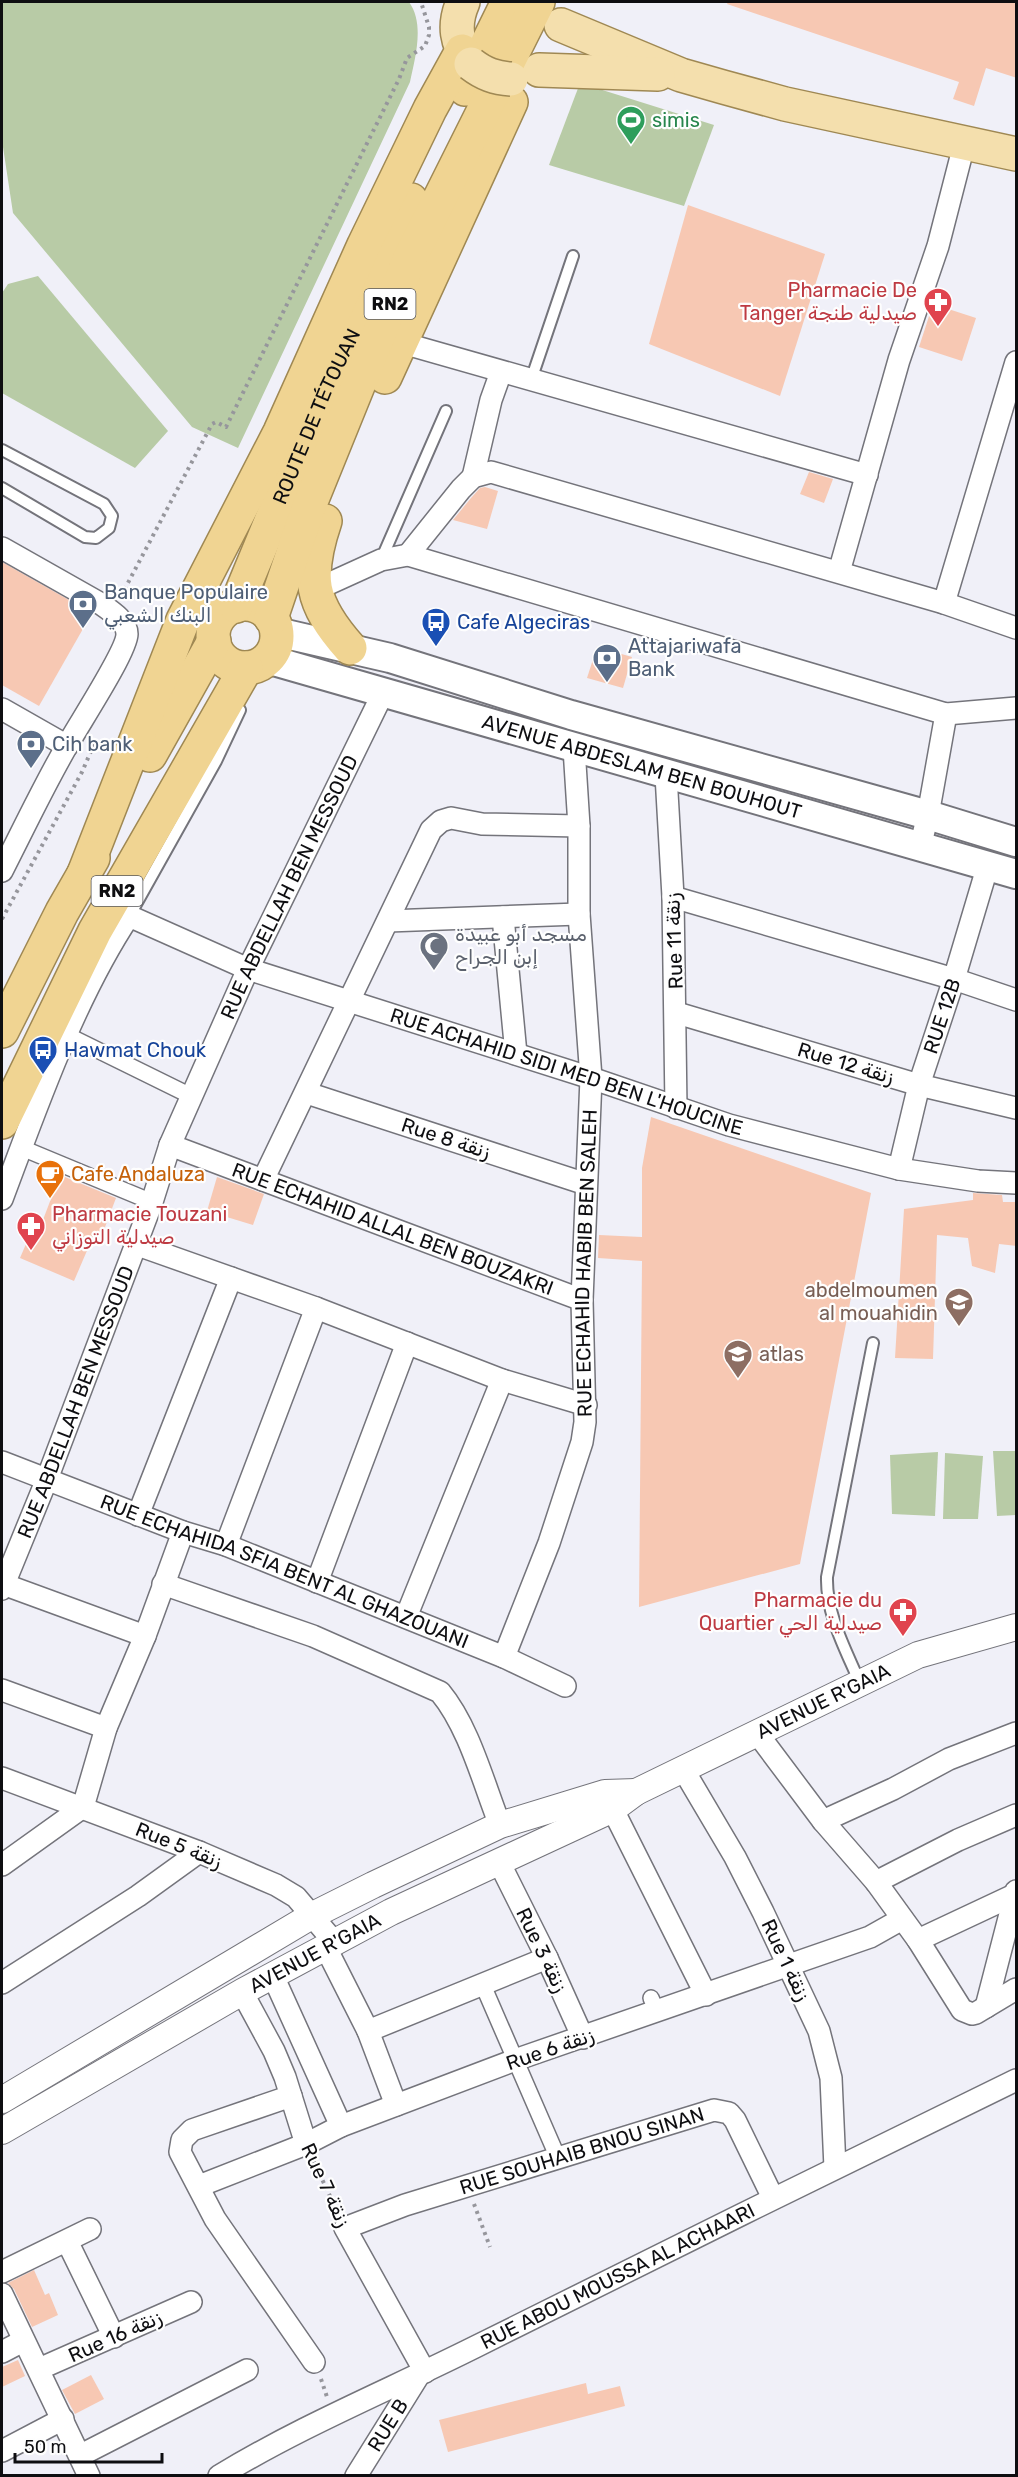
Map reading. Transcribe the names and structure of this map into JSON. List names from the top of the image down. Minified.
{"streets":{"highway":["RN2","ROUTE DE TÉTOUAN"],"main road":["AVENUE ABDESLAM BEN BOUHOUT"],"street":["RUE ABDELLAH BEN MESSOUD","Rue 11 زنقة","RUE 12B","Rue 12 زنقة","RUE ACHAHID SIDI MED BEN L'HOUCINE","Rue 8 زنقة","RUE ECHAHID ALLAL BEN BOUZAKRI","RUE ECHAHID HABIB BEN SALEH","RUE ECHAHIDA SFIA BENT AL GHAZOUANI","AVENUE R'GAIA","Rue 5 زنقة","Rue 3 زنقة","Rue 1 زنقة","Rue 6 زنقة","RUE SOUHAIB BNOU SINAN","Rue 7 زنقة","RUE ABOU MOUSSA AL ACHAARI","Rue 16 زنقة","RUE B"]},"crossings":[["ROUTE DE TÉTOUAN","AVENUE ABDESLAM BEN BOUHOUT"],["AVENUE ABDESLAM BEN BOUHOUT","RUE ABDELLAH BEN MESSOUD"],["AVENUE ABDESLAM BEN BOUHOUT","Rue 11 زنقة"],["AVENUE ABDESLAM BEN BOUHOUT","RUE 12B"],["AVENUE ABDESLAM BEN BOUHOUT","RUE ECHAHID HABIB BEN SALEH"],["RUE ABDELLAH BEN MESSOUD","RUE ACHAHID SIDI MED BEN L'HOUCINE"],["RUE ABDELLAH BEN MESSOUD","RUE ECHAHID ALLAL BEN BOUZAKRI"],["RUE ABDELLAH BEN MESSOUD","RUE ECHAHIDA SFIA BENT AL GHAZOUANI"],["Rue 11 زنقة","Rue 12 زنقة"],["Rue 11 زنقة","RUE ACHAHID SIDI MED BEN L'HOUCINE"],["RUE 12B","Rue 12 زنقة"],["RUE 12B","RUE ACHAHID SIDI MED BEN L'HOUCINE"],["RUE ACHAHID SIDI MED BEN L'HOUCINE","RUE ECHAHID HABIB BEN SALEH"],["Rue 8 زنقة","RUE ECHAHID HABIB BEN SALEH"],["RUE ECHAHID ALLAL BEN BOUZAKRI","RUE ECHAHID HABIB BEN SALEH"],["RUE ECHAHID HABIB BEN SALEH","RUE ECHAHIDA SFIA BENT AL GHAZOUANI"],["AVENUE R'GAIA","Rue 5 زنقة"],["AVENUE R'GAIA","Rue 3 زنقة"],["AVENUE R'GAIA","Rue 1 زنقة"],["AVENUE R'GAIA","Rue 7 زنقة"],["Rue 5 زنقة","Rue 6 زنقة"],["Rue 3 زنقة","Rue 6 زنقة"],["Rue 1 زنقة","Rue 6 زنقة"],["Rue 1 زنقة","RUE ABOU MOUSSA AL ACHAARI"],["Rue 6 زنقة","Rue 7 زنقة"],["RUE SOUHAIB BNOU SINAN","Rue 7 زنقة"],["RUE SOUHAIB BNOU SINAN","RUE ABOU MOUSSA AL ACHAARI"],["Rue 7 زنقة","RUE ABOU MOUSSA AL ACHAARI"],["Rue 7 زنقة","RUE B"],["RUE ABOU MOUSSA AL ACHAARI","RUE B"]],"places":{"sports":["simis"],"pharmacy":["Pharmacie De Tanger صيدلية طنجة","Pharmacie Touzani صيدلية التوزاني","Pharmacie du Quartier صيدلية الحي"],"bank":["Banque Populaire البنك الشعبي","Attajariwafa Bank","Cih bank"],"bus stop":["Cafe Algeciras","Hawmat Chouk"],"mosque":["مسجد أبو عبيدة إبن الجراح"],"cafe":["Cafe Andaluza"],"school or university":["abdelmoumen al mouahidin","atlas"]},"scale_bar":"50 m"}
